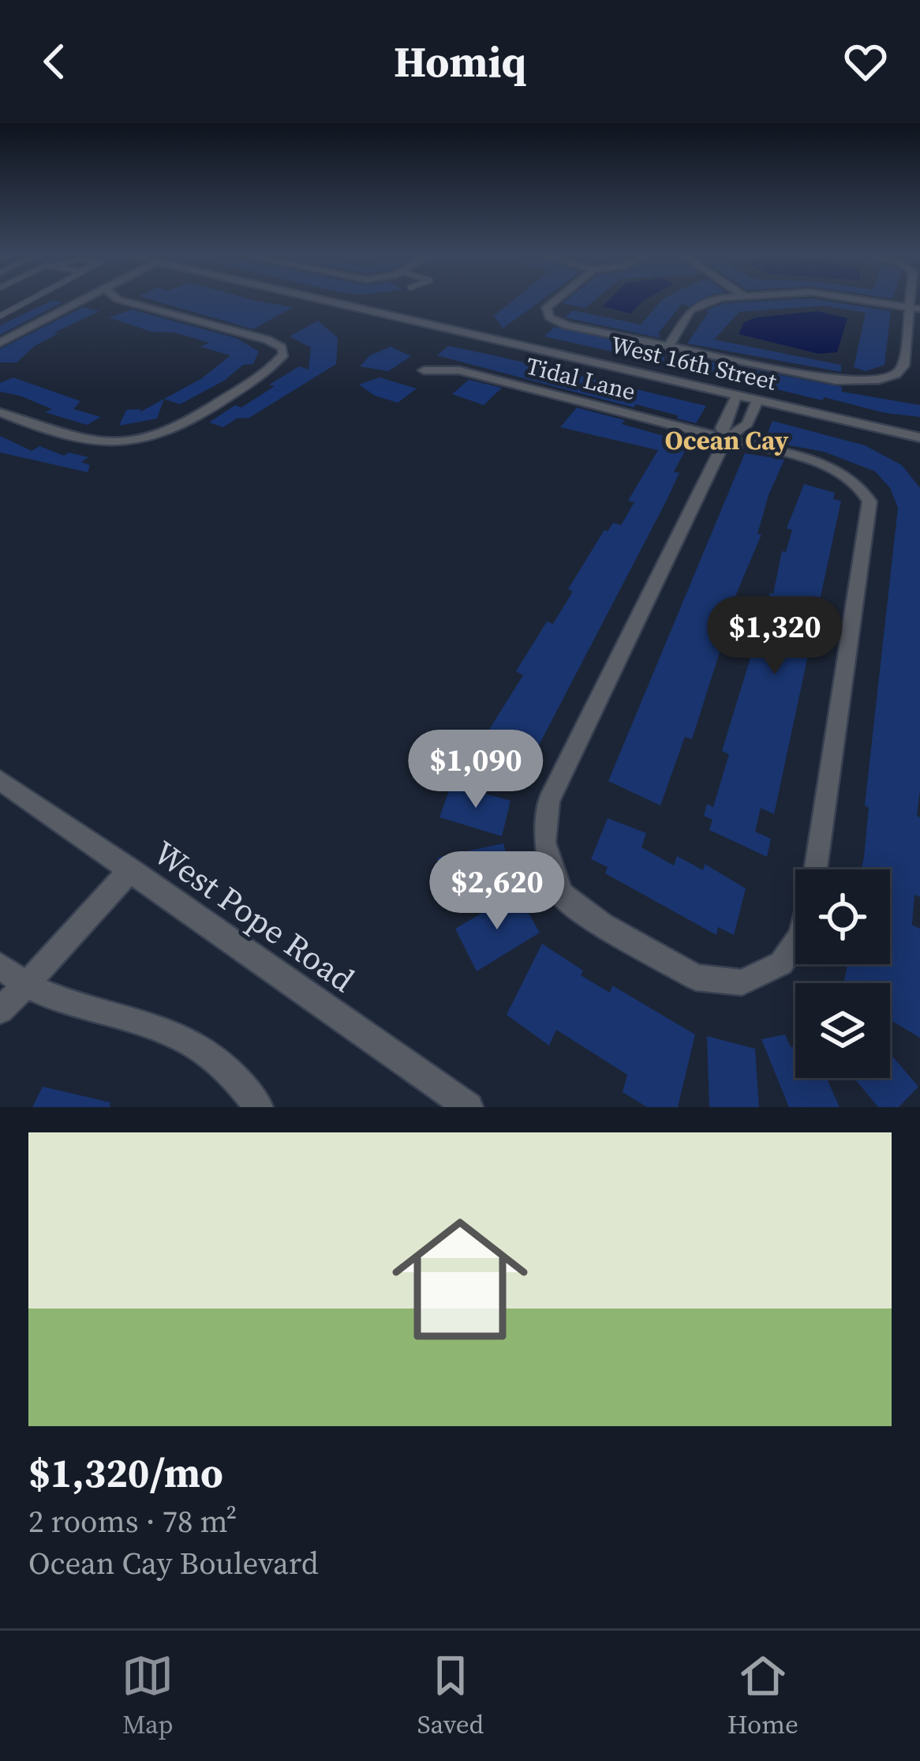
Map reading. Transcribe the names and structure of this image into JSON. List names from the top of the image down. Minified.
{"streets":{"street":["West 16th Street","Tidal Lane","West Pope Road"]},"districts":["Ocean Cay"],"page":{"header":"Homiq","price":["$1,320","$1,090","$2,620"],"list":[{"name":"$1,320/mo","note":"2 rooms · 78 m² · Ocean Cay Boulevard"}],"tabs":["Map","Saved","Home"]}}
